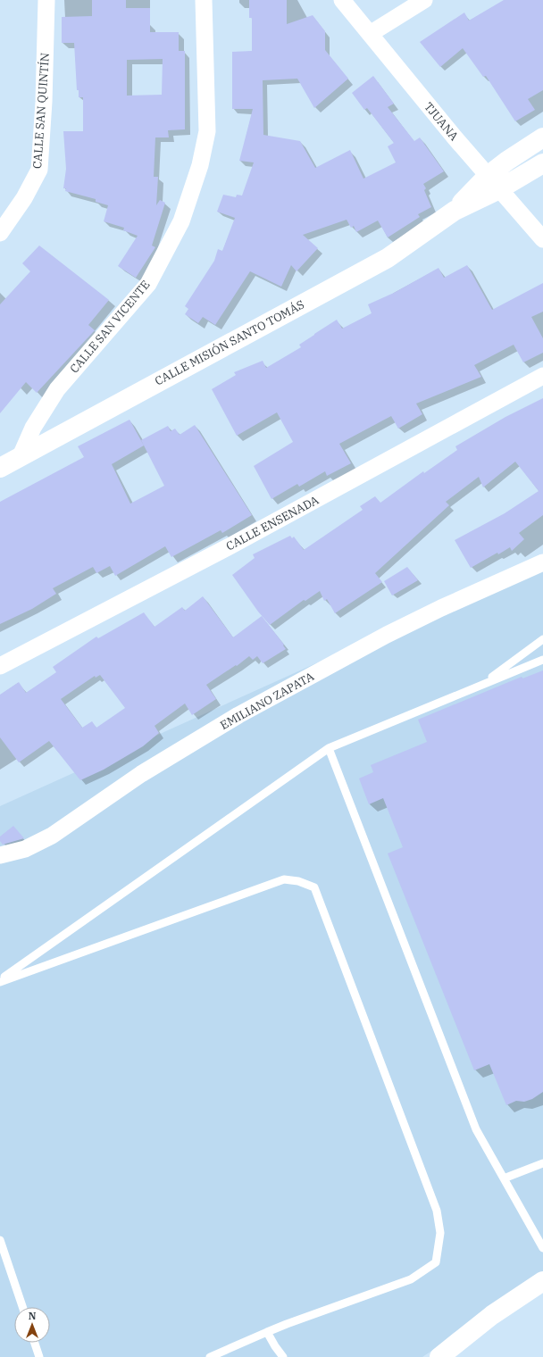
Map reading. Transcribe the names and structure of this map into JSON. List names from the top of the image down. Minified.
{"streets":{"street":["CALLE SAN QUINTÍN","TJUANA","CALLE SAN VICENTE","CALLE MISIÓN SANTO TOMÁS","CALLE ENSENADA","EMILIANO ZAPATA"]},"crossings":[["TJUANA","CALLE MISIÓN SANTO TOMÁS"],["CALLE SAN VICENTE","CALLE MISIÓN SANTO TOMÁS"]],"north":"top"}
